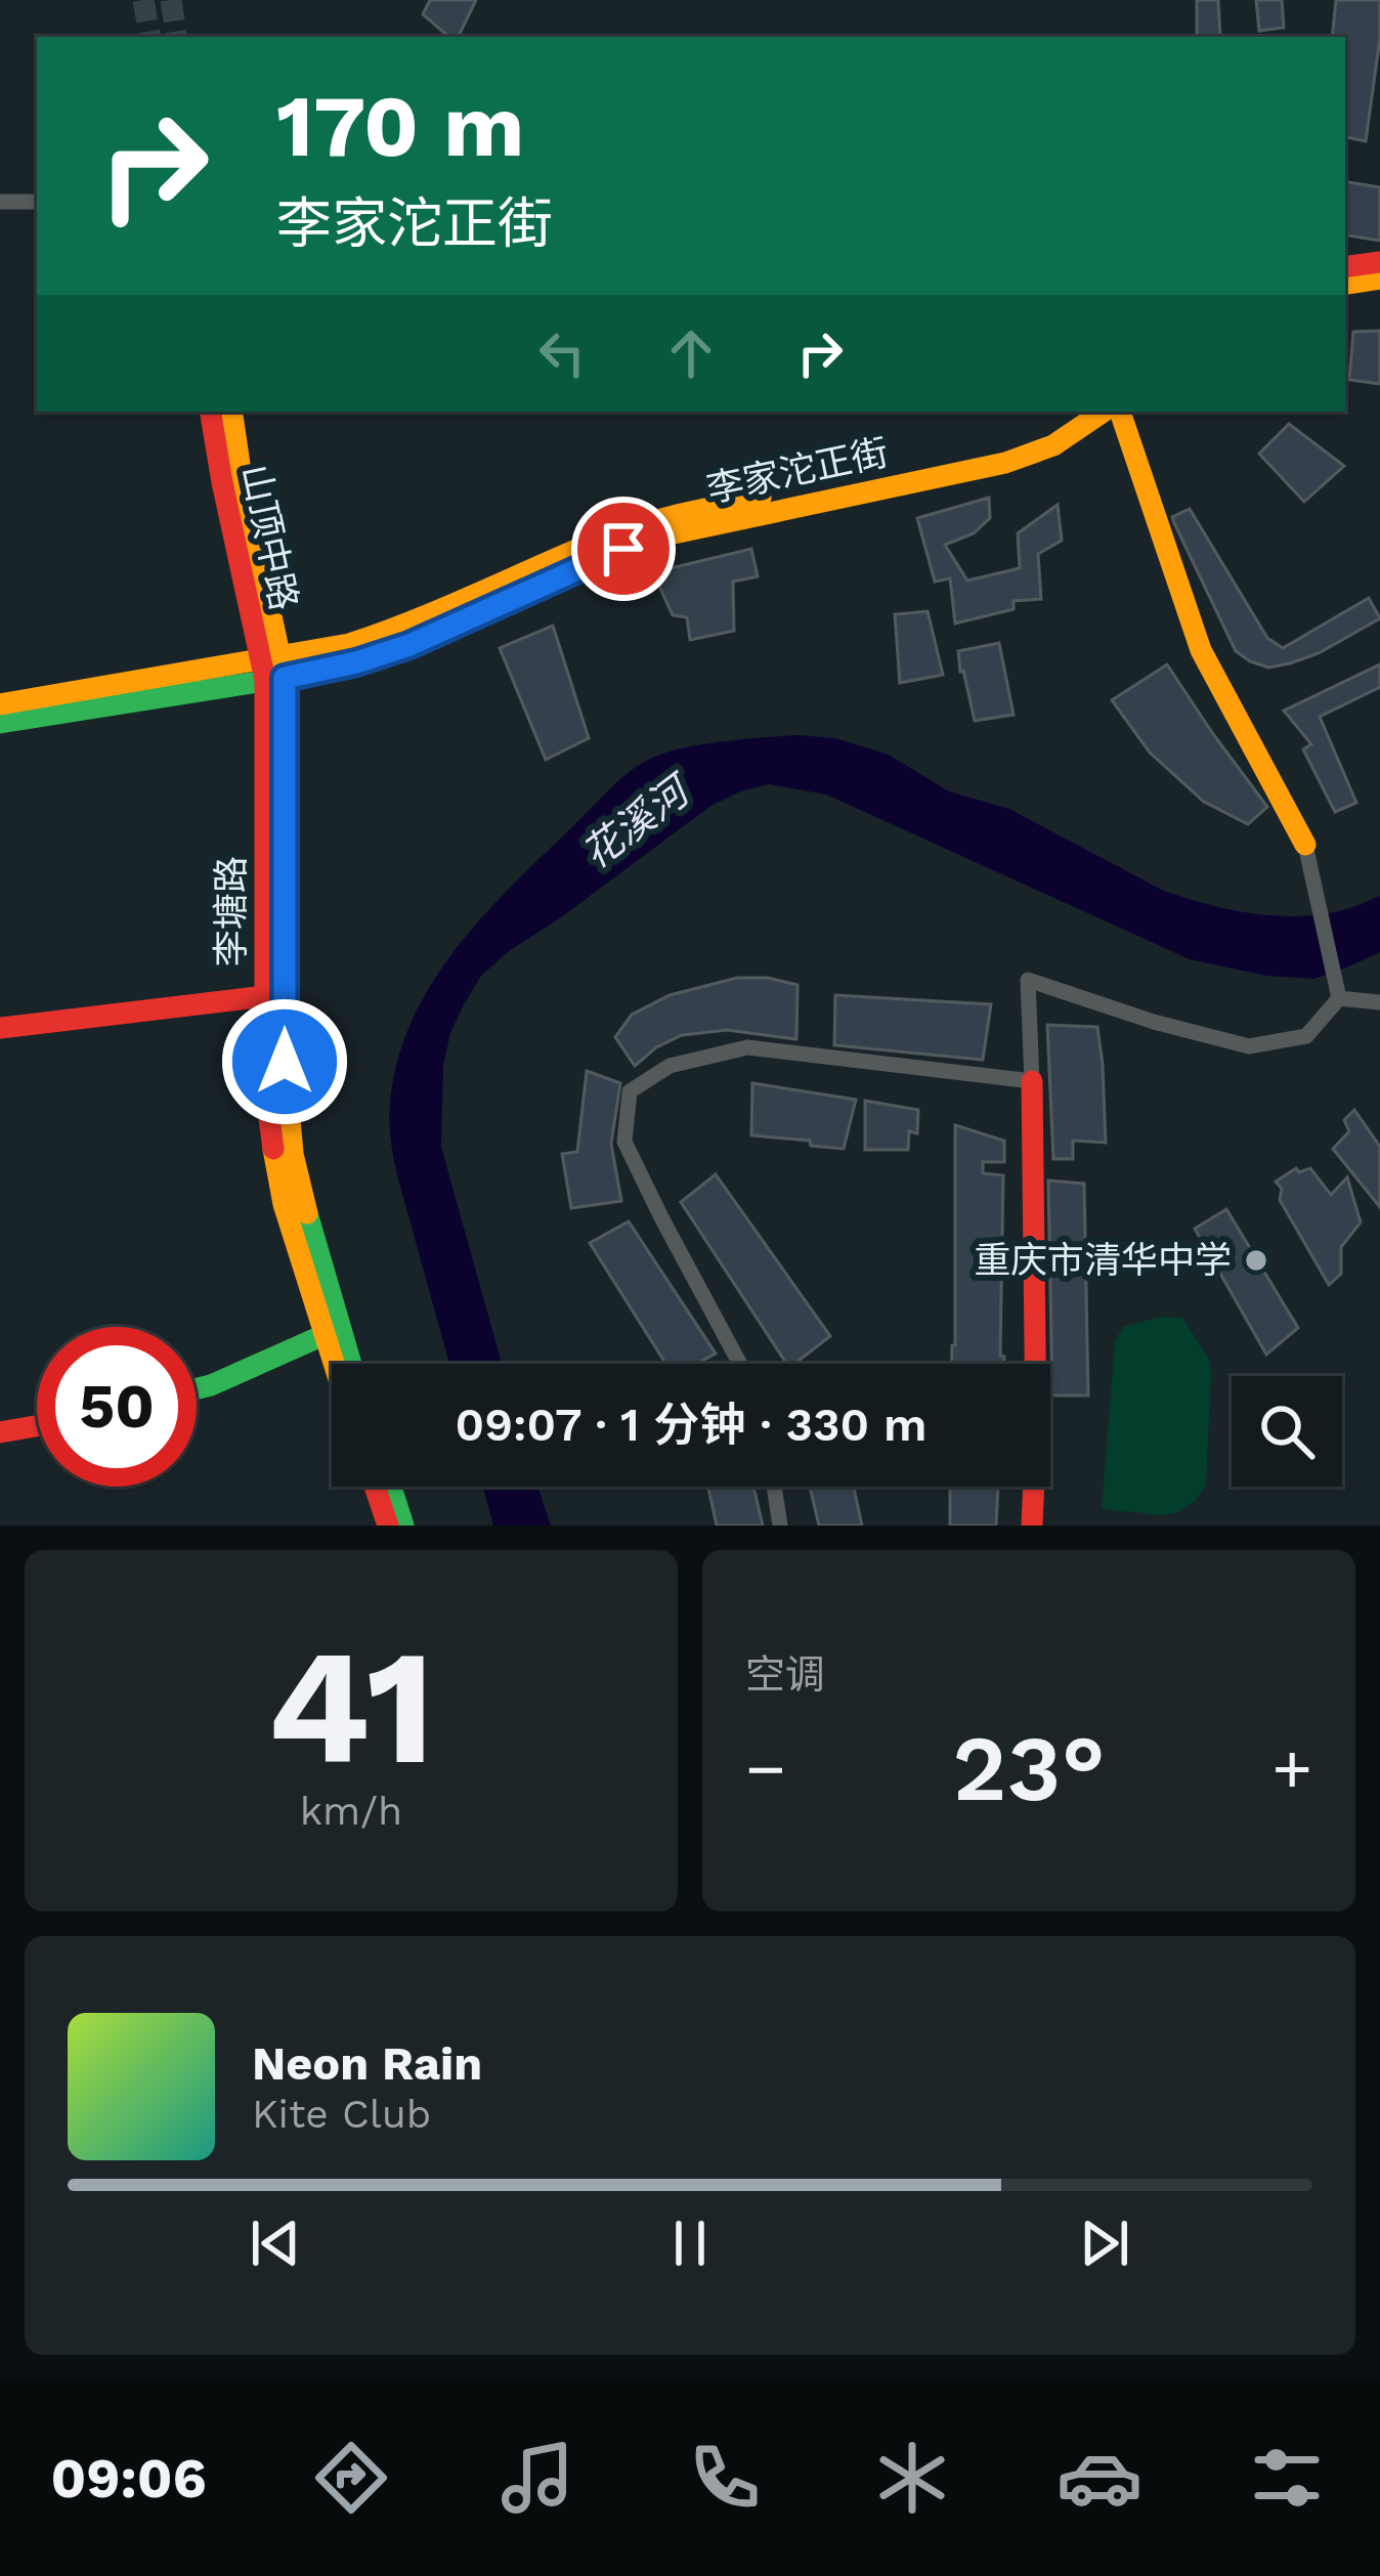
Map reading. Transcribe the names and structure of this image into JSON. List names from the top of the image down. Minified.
{"streets":{"main road":["李家沱正街","山顶中路","李塘路"]},"crossings":[["李家沱正街","山顶中路"],["李家沱正街","李塘路"],["山顶中路","李塘路"]],"water":["花溪河"],"places":["重庆市清华中学"],"page":{"turn":["170 m","李家沱正街"],"limit":"50","trip":"09:07 · 1 分钟 · 330 m","tile":[["41","km/h"],"空调"],"heat":["−","23°","+"],"song":["Neon Rain","Kite Club"],"tabs":"09:06"}}
